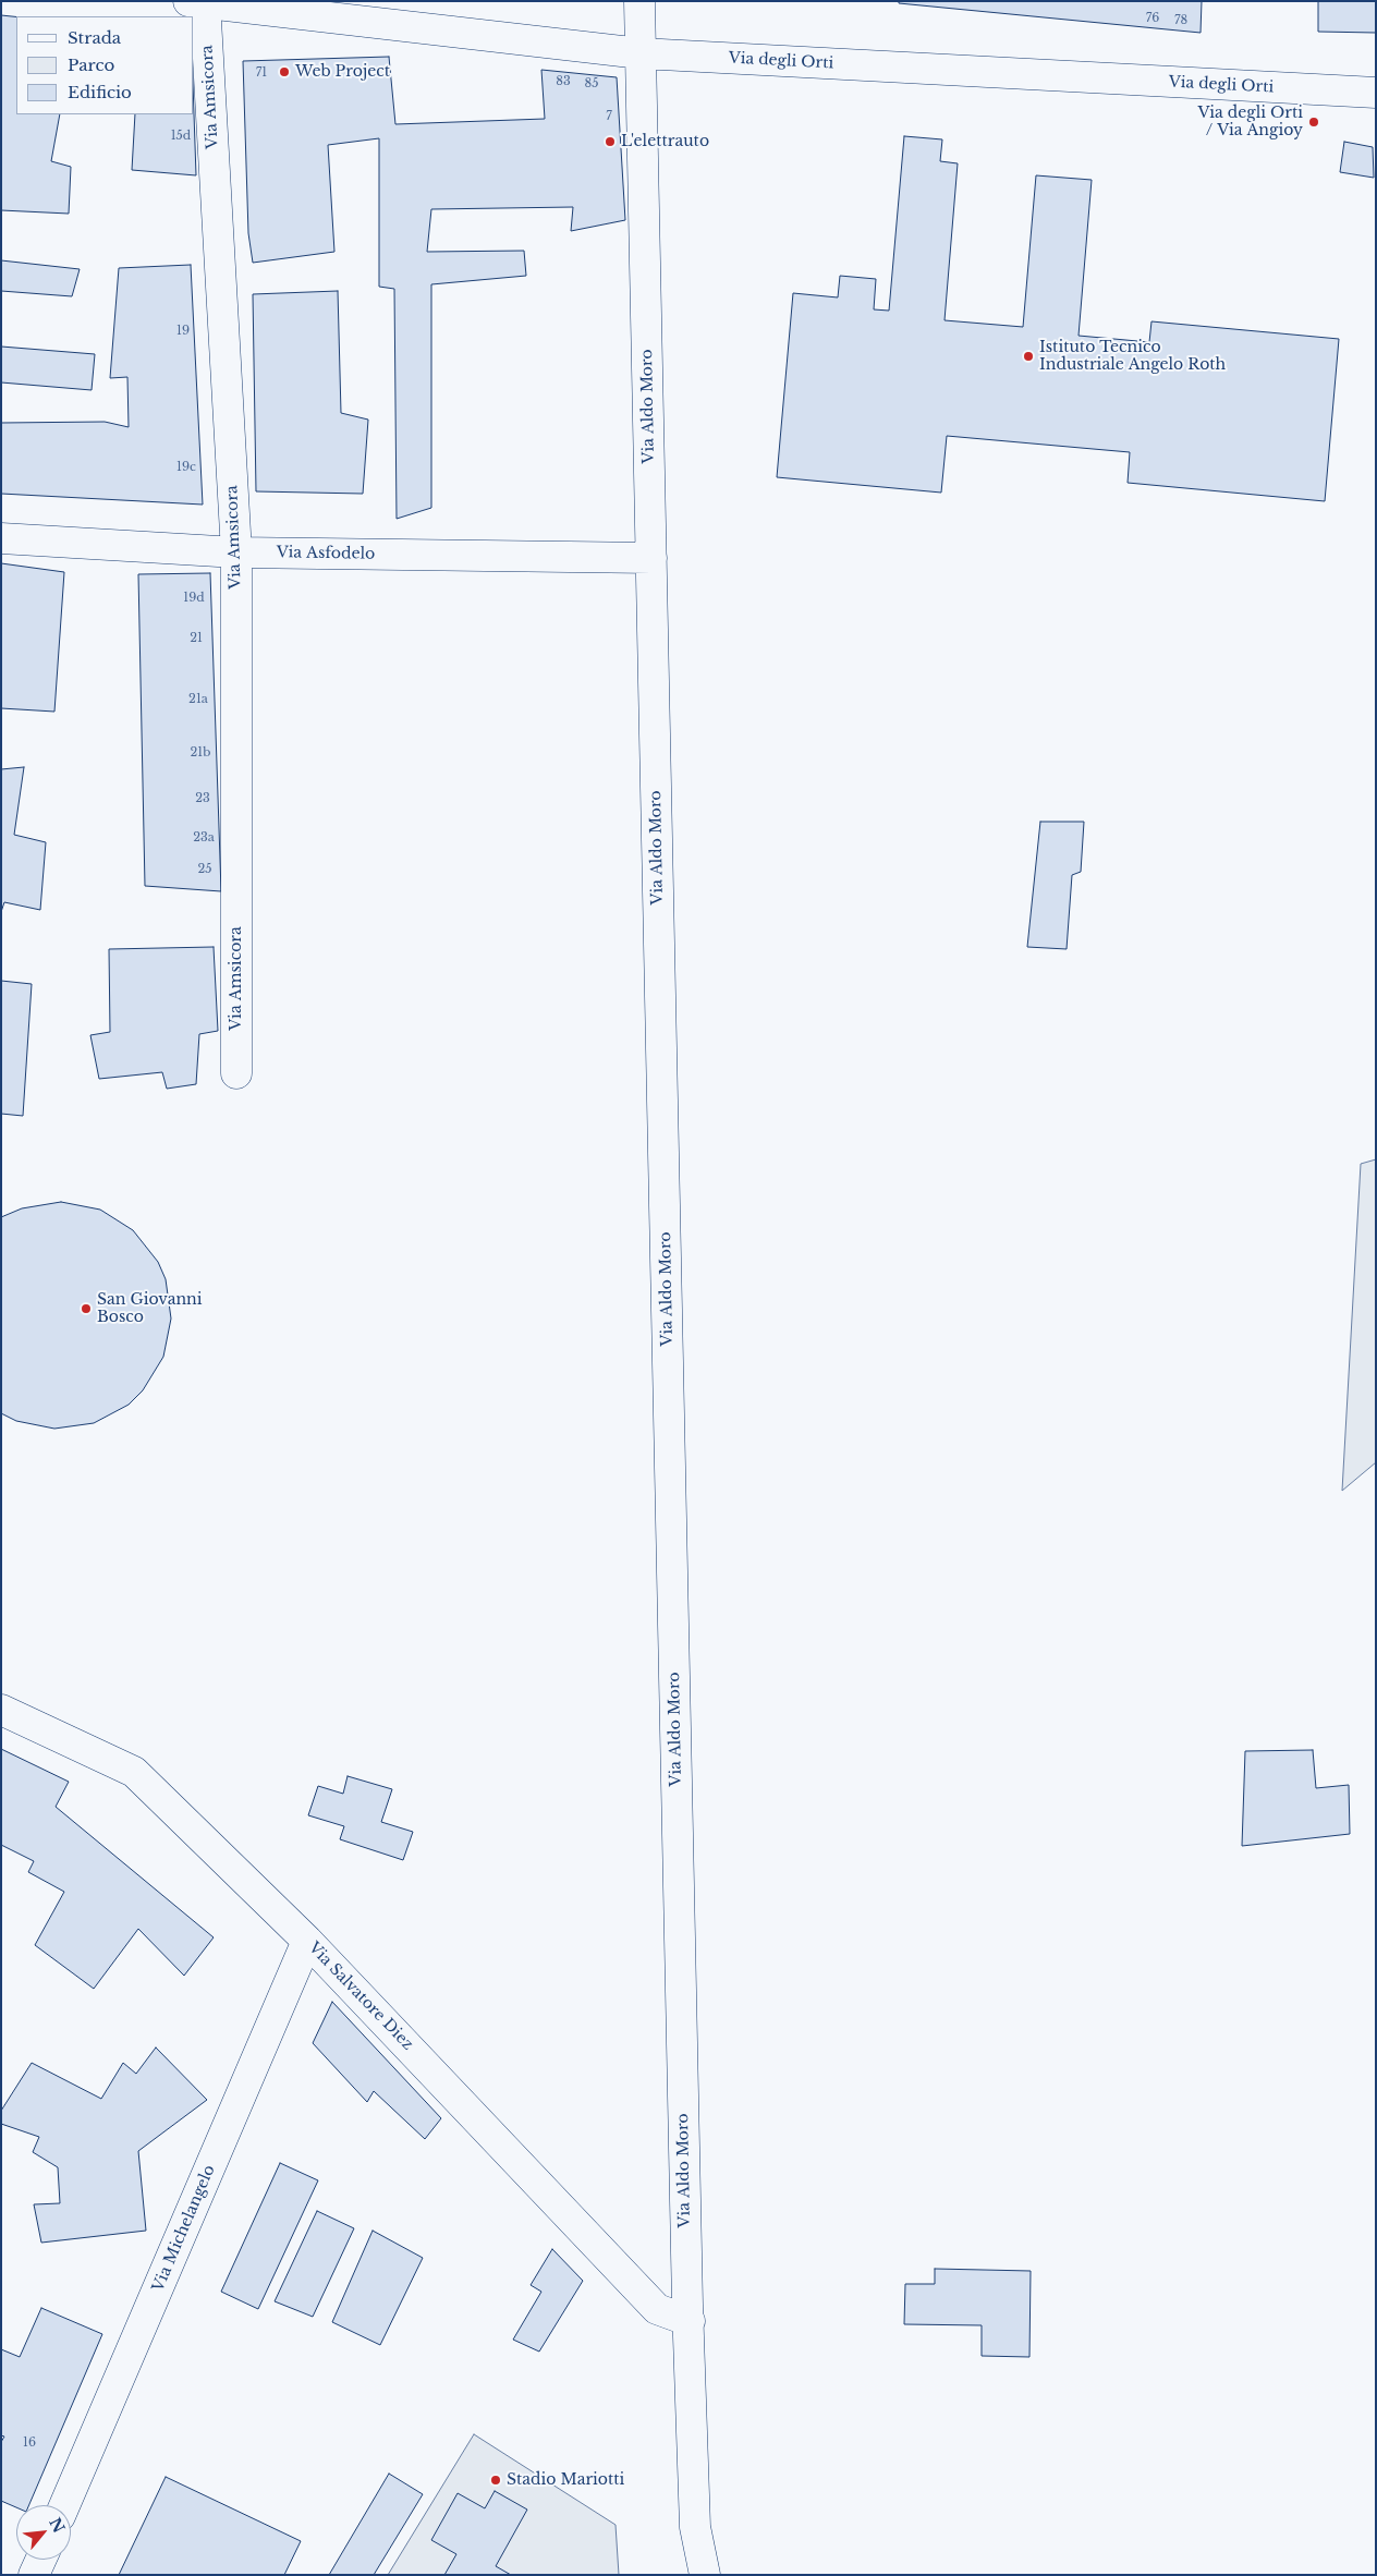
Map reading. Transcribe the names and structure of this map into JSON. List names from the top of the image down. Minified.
{"streets":{"street":["Via degli Orti","Via Amsicora","Via Aldo Moro","Via Asfodelo","Via Salvatore Diez","Via Michelangelo"]},"crossings":[["Via degli Orti","Via Amsicora"],["Via degli Orti","Via Aldo Moro"],["Via Amsicora","Via Asfodelo"],["Via Aldo Moro","Via Asfodelo"],["Via Aldo Moro","Via Salvatore Diez"],["Via Salvatore Diez","Via Michelangelo"]],"places":["Web Project","Via degli Orti / Via Angioy","L'elettrauto","Istituto Tecnico Industriale Angelo Roth","San Giovanni Bosco","Stadio Mariotti"],"house_numbers":["76","78","71","83","85","7","15d","19","19c","19d","21","21a","21b","23","23a","25","16"],"legend":["Strada","Parco","Edificio"],"north":"top right"}
